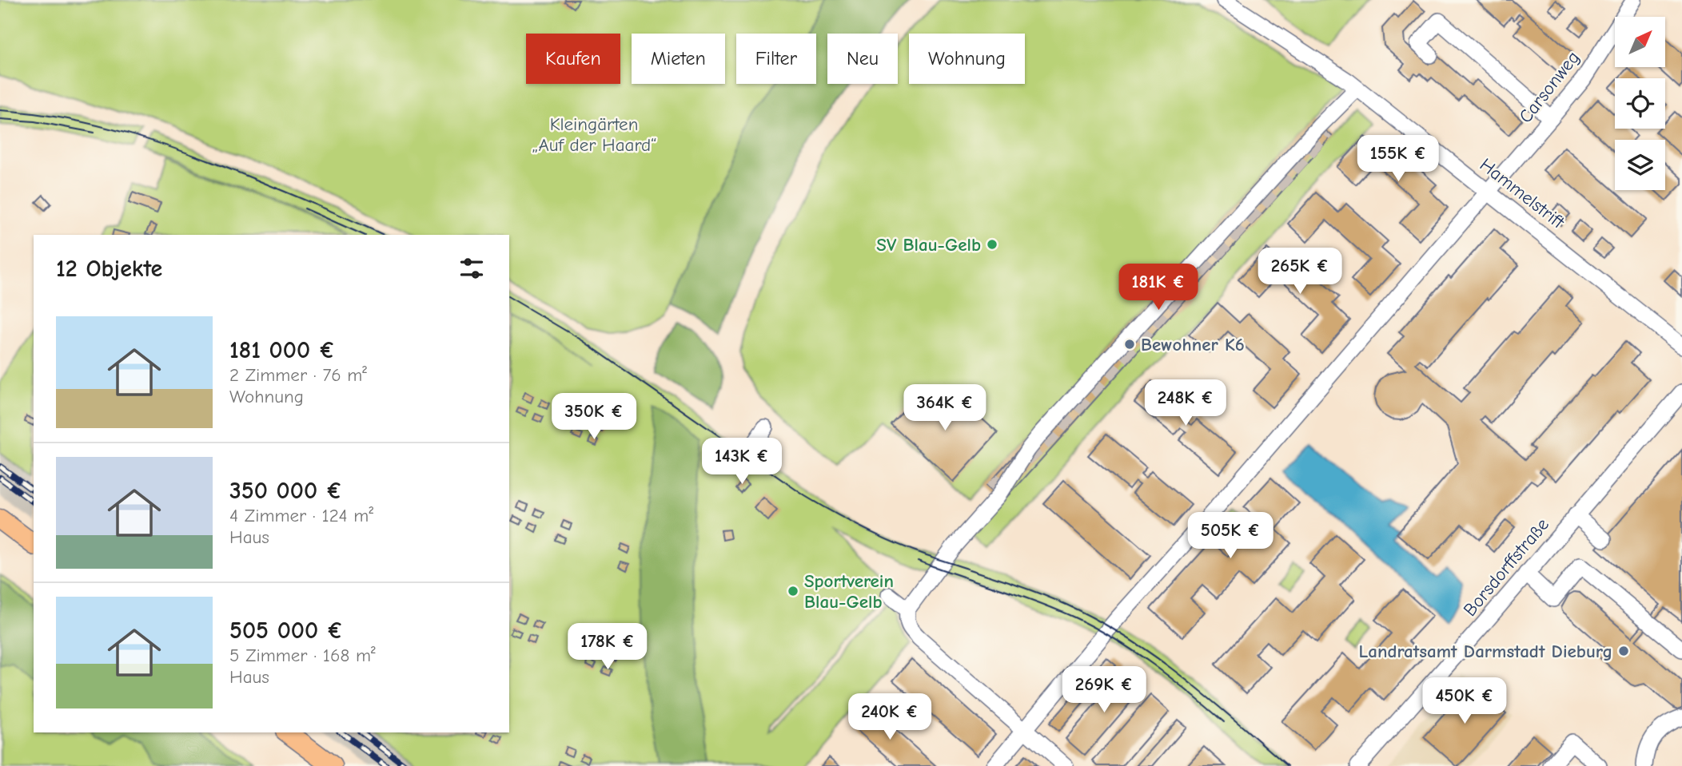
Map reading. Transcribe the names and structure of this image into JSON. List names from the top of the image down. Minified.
{"streets":{"street":["Carsonweg","Hammelstrift","Borsdorffstraße"]},"crossings":[["Carsonweg","Hammelstrift"]],"parks":["Kleingärten „Auf der Haard“"],"places":["SV Blau-Gelb","Bewohner K6","Sportverein Blau-Gelb","Landratsamt Darmstadt Dieburg"],"north":"top right","page":{"chip":["Kaufen","Mieten","Filter","Neu","Wohnung"],"price":["155K €","265K €","181K €","248K €","364K €","350K €","143K €","505K €","178K €","269K €","450K €","240K €"],"heading":"12 Objekte","list":[{"name":"181 000 €","note":"2 Zimmer · 76 m² · Wohnung"},{"name":"350 000 €","note":"4 Zimmer · 124 m² · Haus"},{"name":"505 000 €","note":"5 Zimmer · 168 m² · Haus"}]}}
